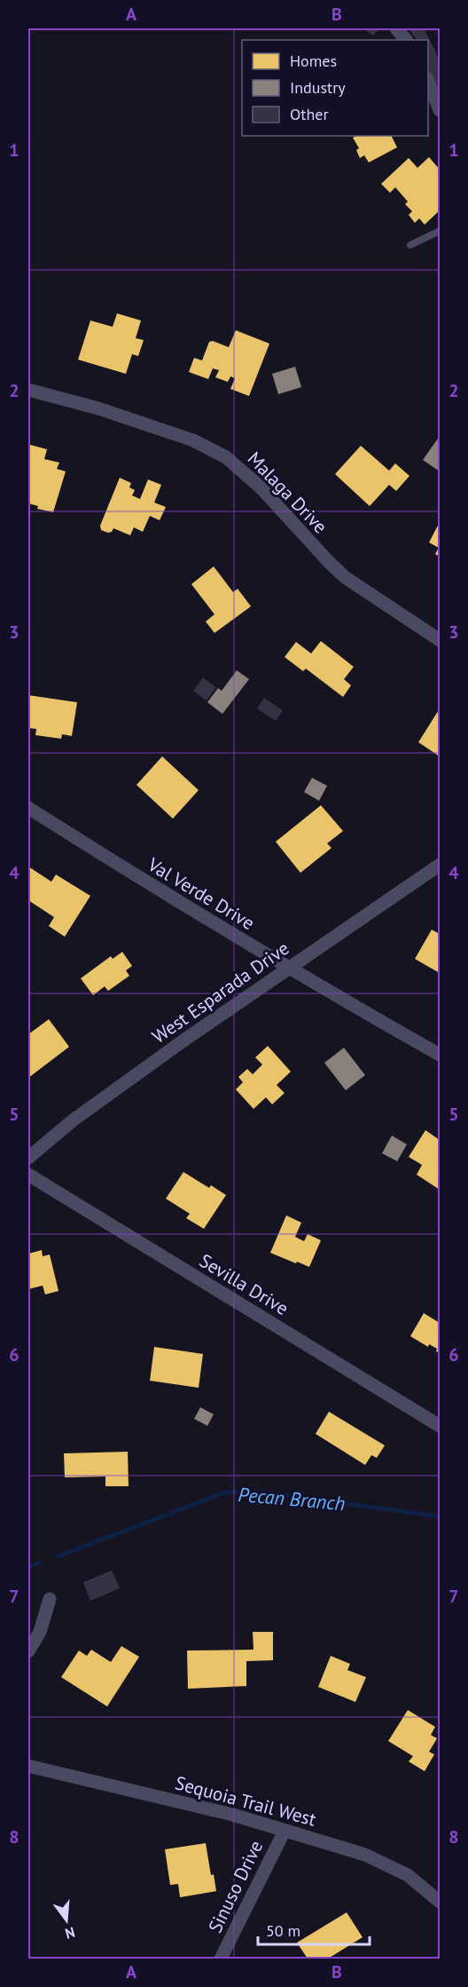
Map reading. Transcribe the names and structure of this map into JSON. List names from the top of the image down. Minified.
{"streets":{"street":["Malaga Drive","Val Verde Drive","West Esparada Drive","Sevilla Drive","Sequoia Trail West","Sinuso Drive"]},"crossings":[["Val Verde Drive","West Esparada Drive"],["Sequoia Trail West","Sinuso Drive"]],"water":["Pecan Branch"],"legend":["Homes","Industry","Other"],"scale_bar":"50 m","north":"bottom","grid":{"columns":["A","B"],"rows":["1","2","3","4","5","6","7","8"]}}
